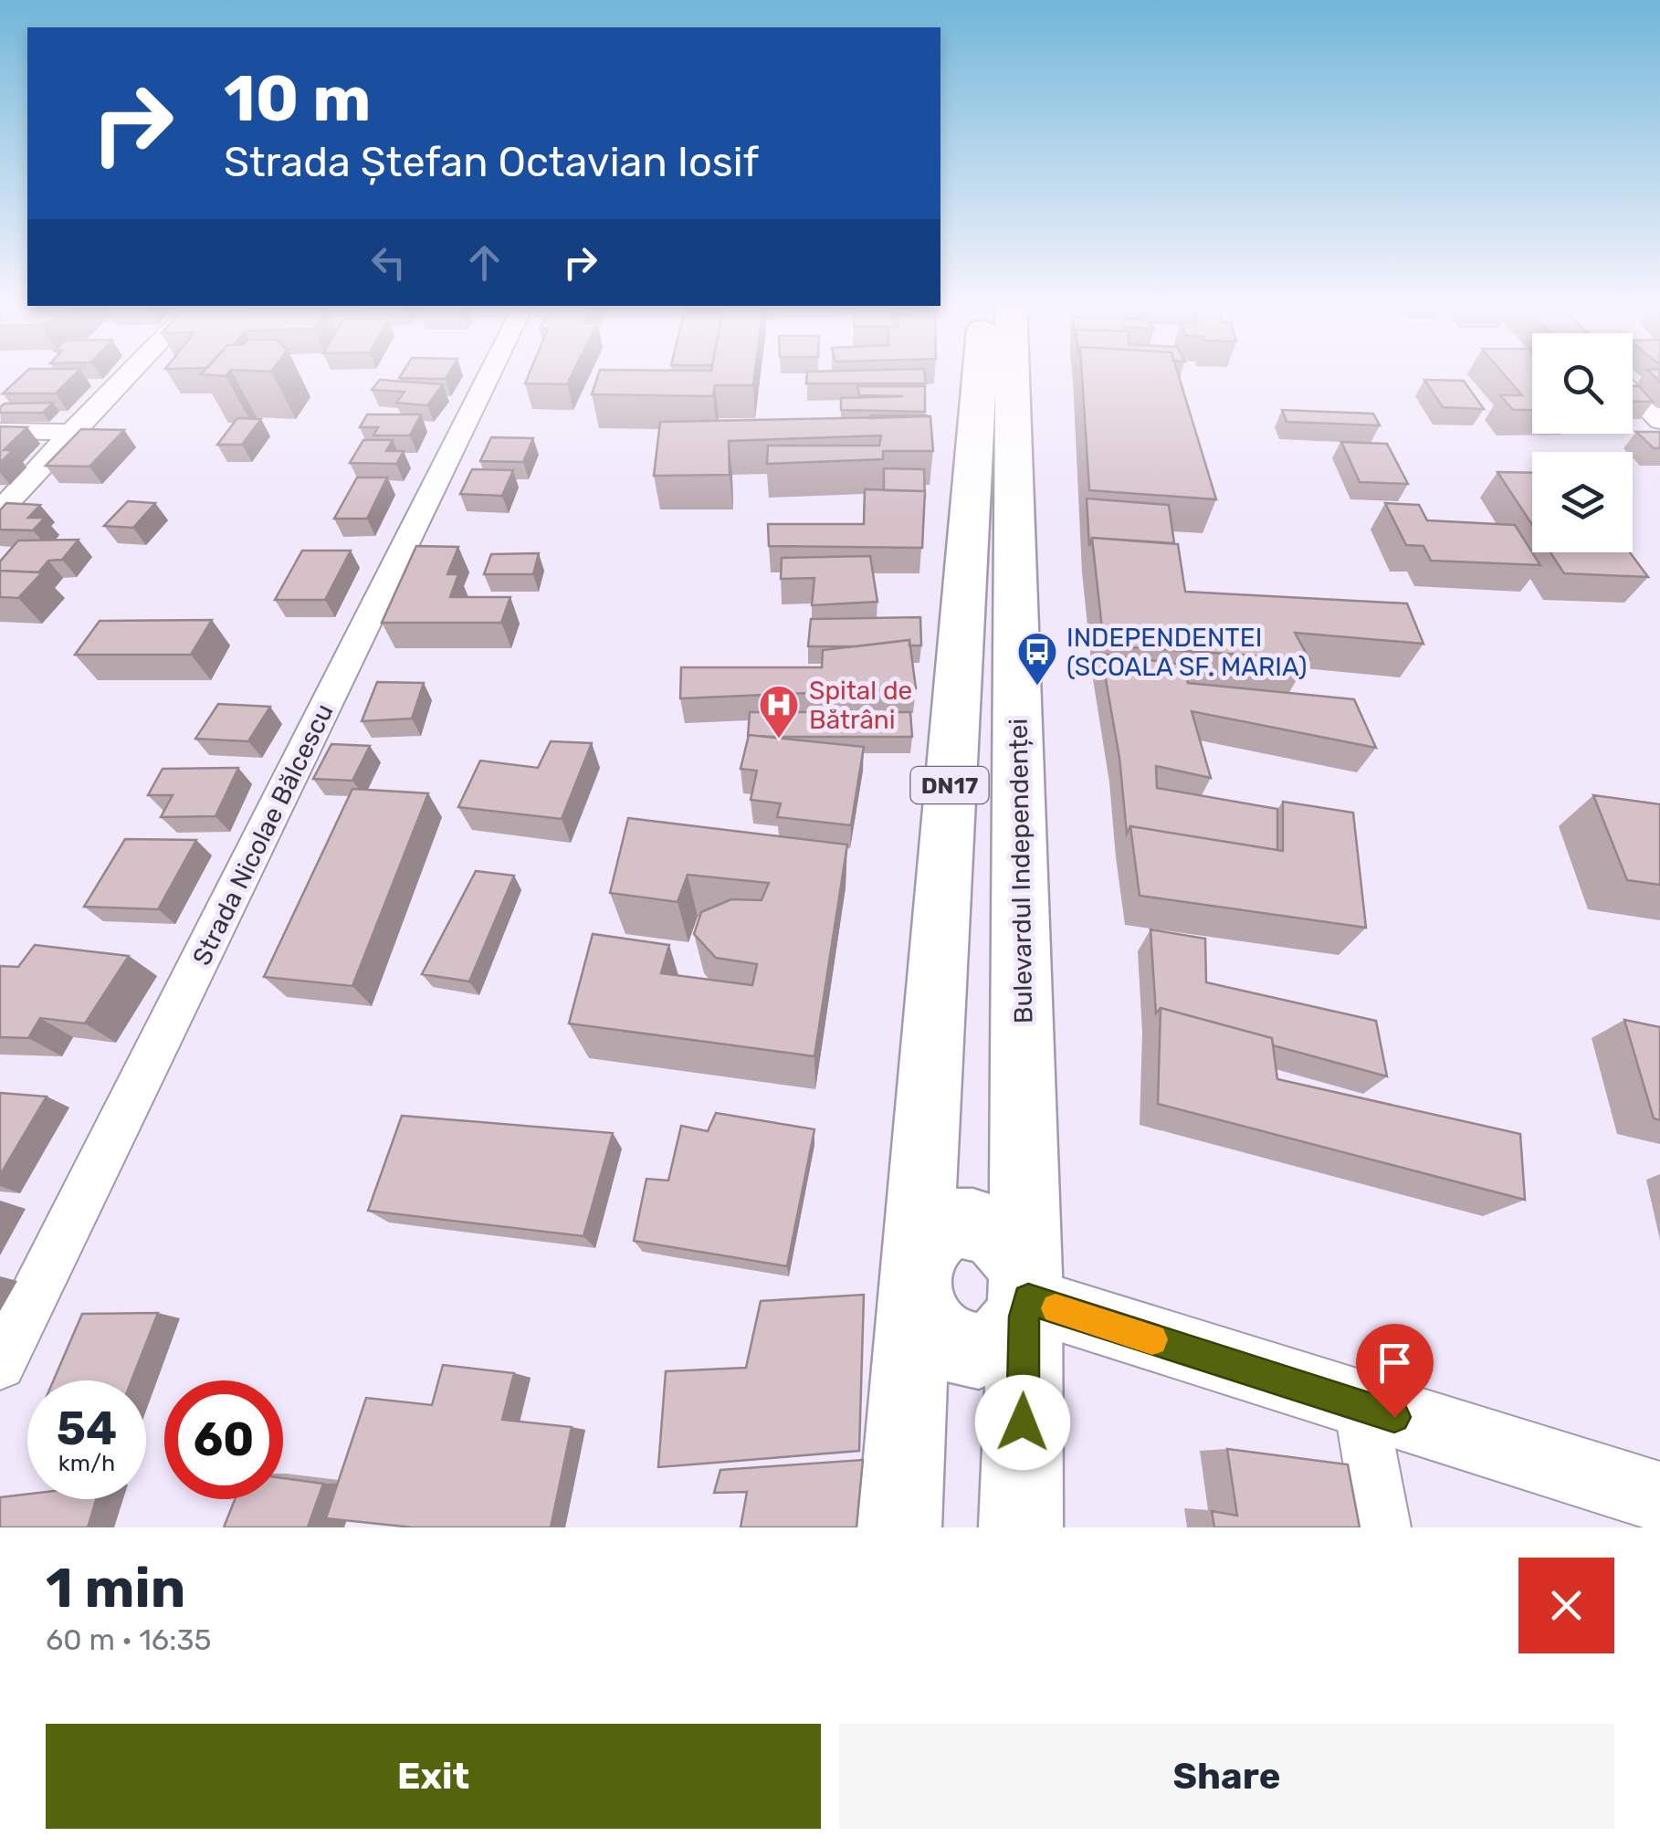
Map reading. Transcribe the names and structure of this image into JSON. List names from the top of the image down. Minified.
{"streets":{"main road":["DN17","Bulevardul Independenței"],"street":["Strada Nicolae Bălcescu"]},"crossings":[["DN17","Bulevardul Independenței"]],"places":{"bus stop":["INDEPENDENTEI (SCOALA SF. MARIA)"],"hospital":["Spital de Bătrâni"]},"page":{"turn":["10 m","Strada Ștefan Octavian Iosif"],"speed":"54 km/h","limit":"60","heading":["1 min","60 m · 16:35"],"buttons":["Exit","Share"]}}
